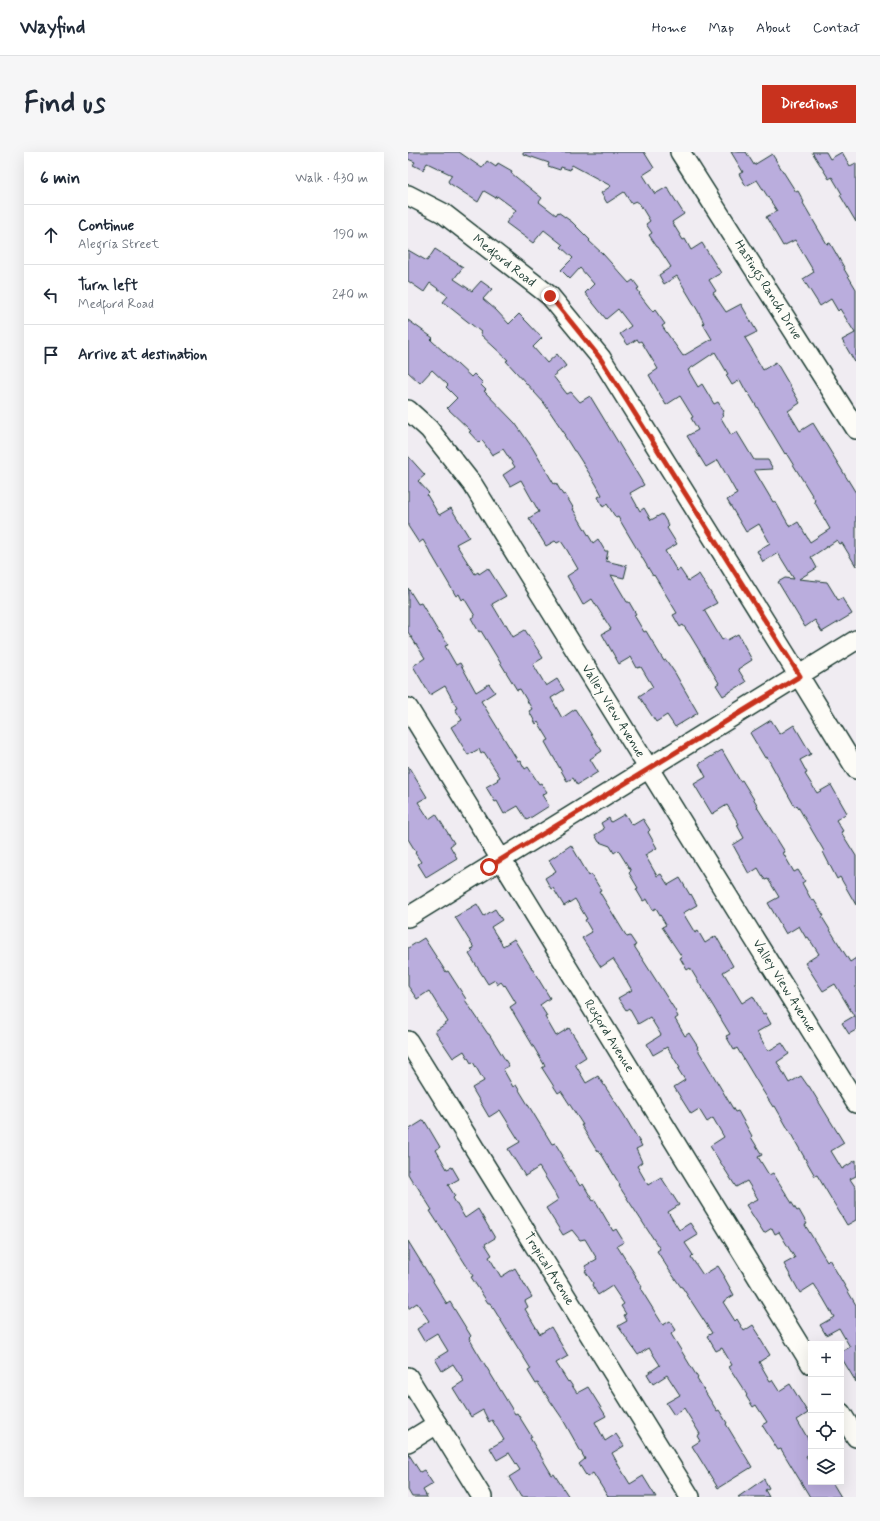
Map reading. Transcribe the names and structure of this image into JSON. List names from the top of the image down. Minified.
{"streets":{"street":["Medford Road","Hastings Ranch Drive","Valley View Avenue","Rexford Avenue","Tropical Avenue"]},"page":{"header":"Wayfind","nav":["Home","Map","About","Contact"],"buttons":"Directions","title":"Find us","heading":["6 min","Walk · 430 m"],"list":[["Continue","Alegria Street","190 m"],["Turn left","Medford Road","240 m"],"Arrive at destination"],"map_buttons":["+","−"]}}
